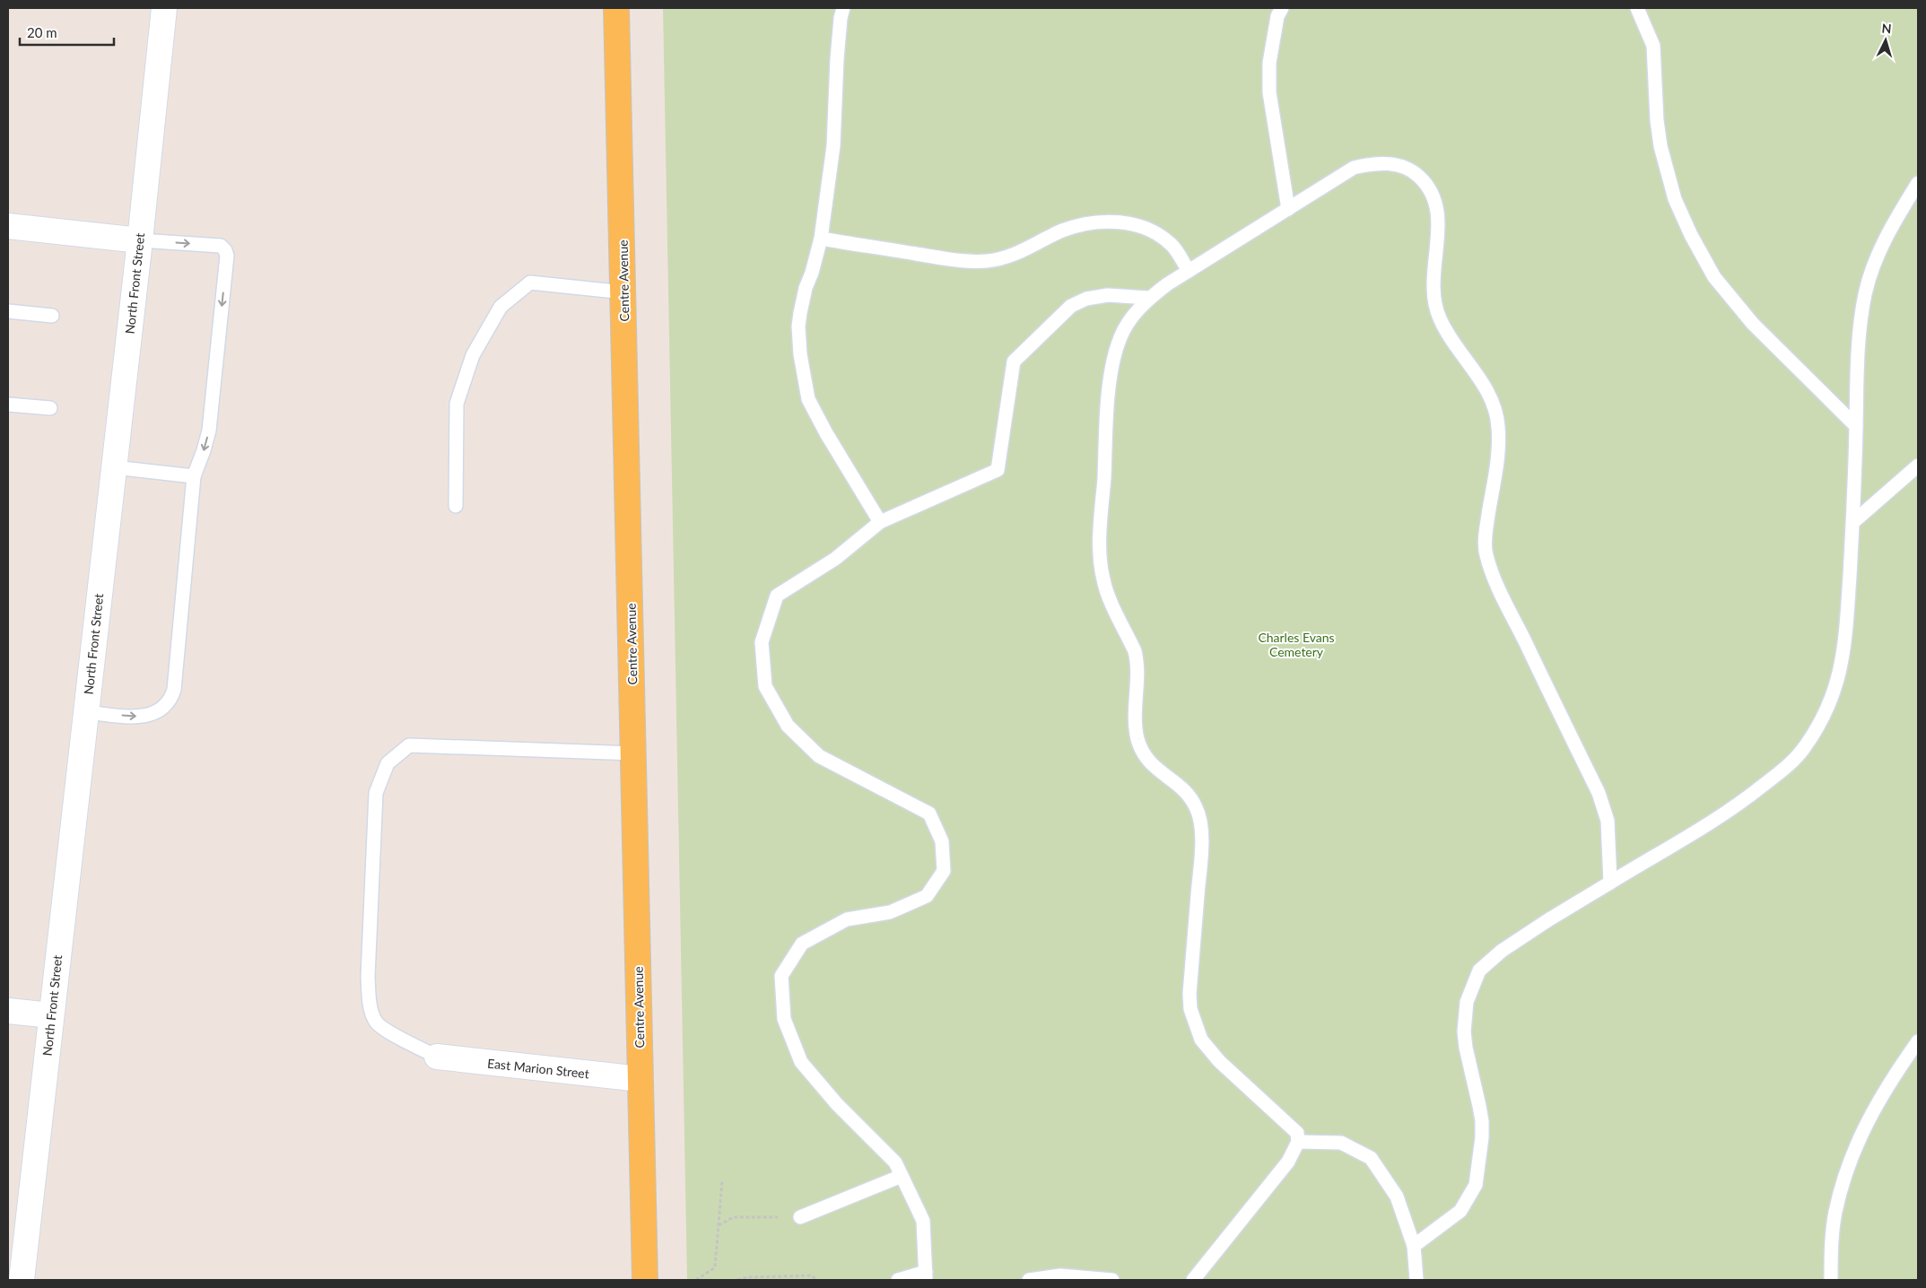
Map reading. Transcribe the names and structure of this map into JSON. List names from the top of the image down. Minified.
{"streets":{"main road":["Centre Avenue"],"street":["North Front Street","East Marion Street"]},"crossings":[["Centre Avenue","East Marion Street"]],"parks":["Charles Evans Cemetery"],"scale_bar":"20 m","north":"top"}
